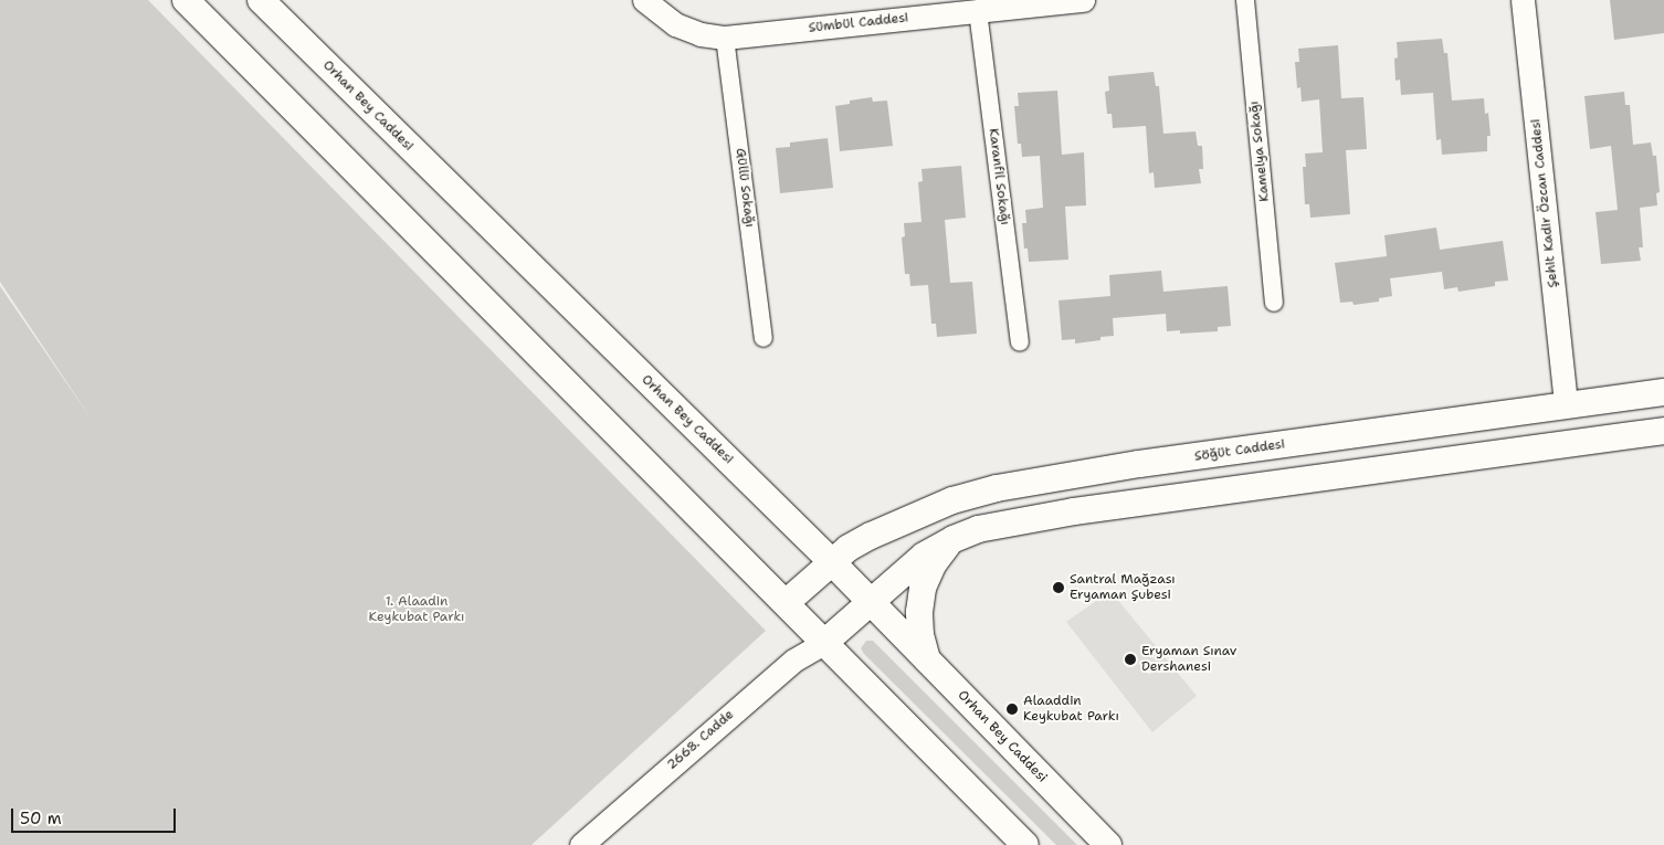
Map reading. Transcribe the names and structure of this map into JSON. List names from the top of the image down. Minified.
{"streets":{"main road":["Orhan Bey Caddesi","Söğüt Caddesi"],"street":["Sümbül Caddesi","Kamelya Sokağı","Karanfil Sokağı","Güllü Sokağı","Şehit Kadir Özcan Caddesi","2668. Cadde"]},"crossings":[["Sümbül Caddesi","Karanfil Sokağı"],["Sümbül Caddesi","Güllü Sokağı"],["Orhan Bey Caddesi","Söğüt Caddesi"],["Şehit Kadir Özcan Caddesi","Söğüt Caddesi"]],"parks":["1. Alaadin Keykubat Parkı"],"places":["Santral Mağzası Eryaman Şubesi","Eryaman Sınav Dershanesi","Alaaddin Keykubat Parkı"],"scale_bar":"50 m"}
